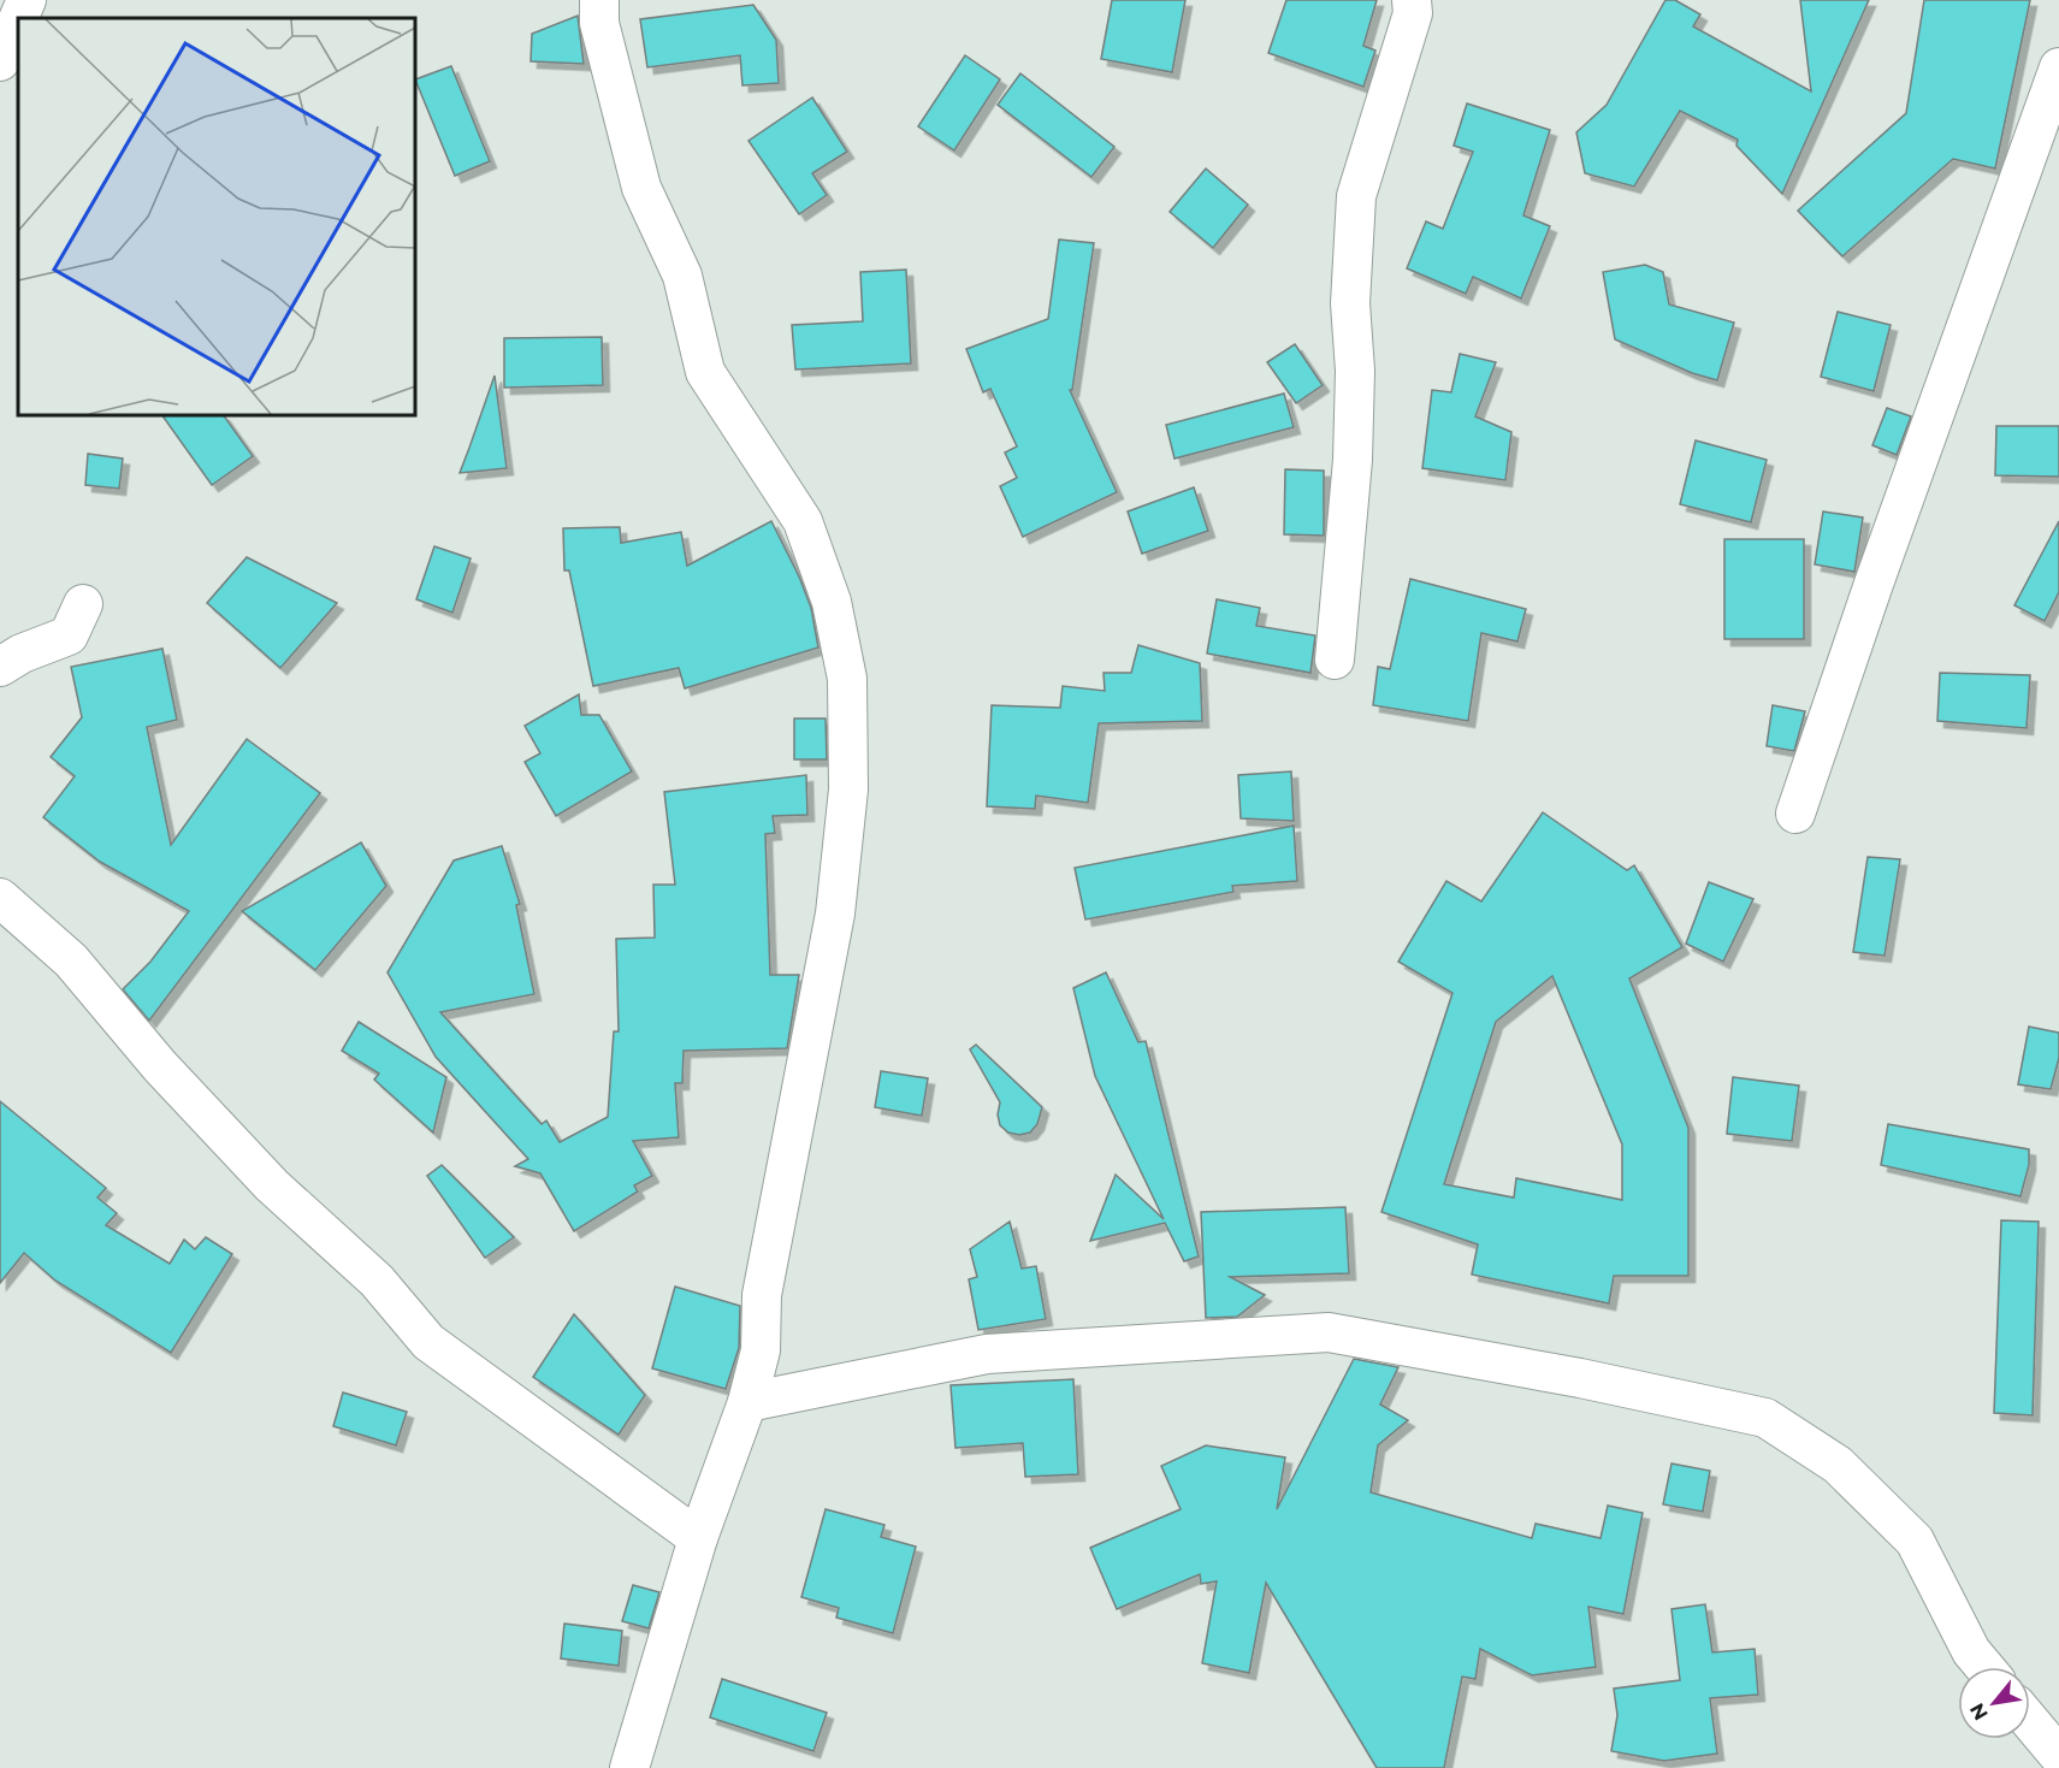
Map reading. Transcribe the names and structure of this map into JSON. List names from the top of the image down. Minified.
{"north":"bottom left"}
